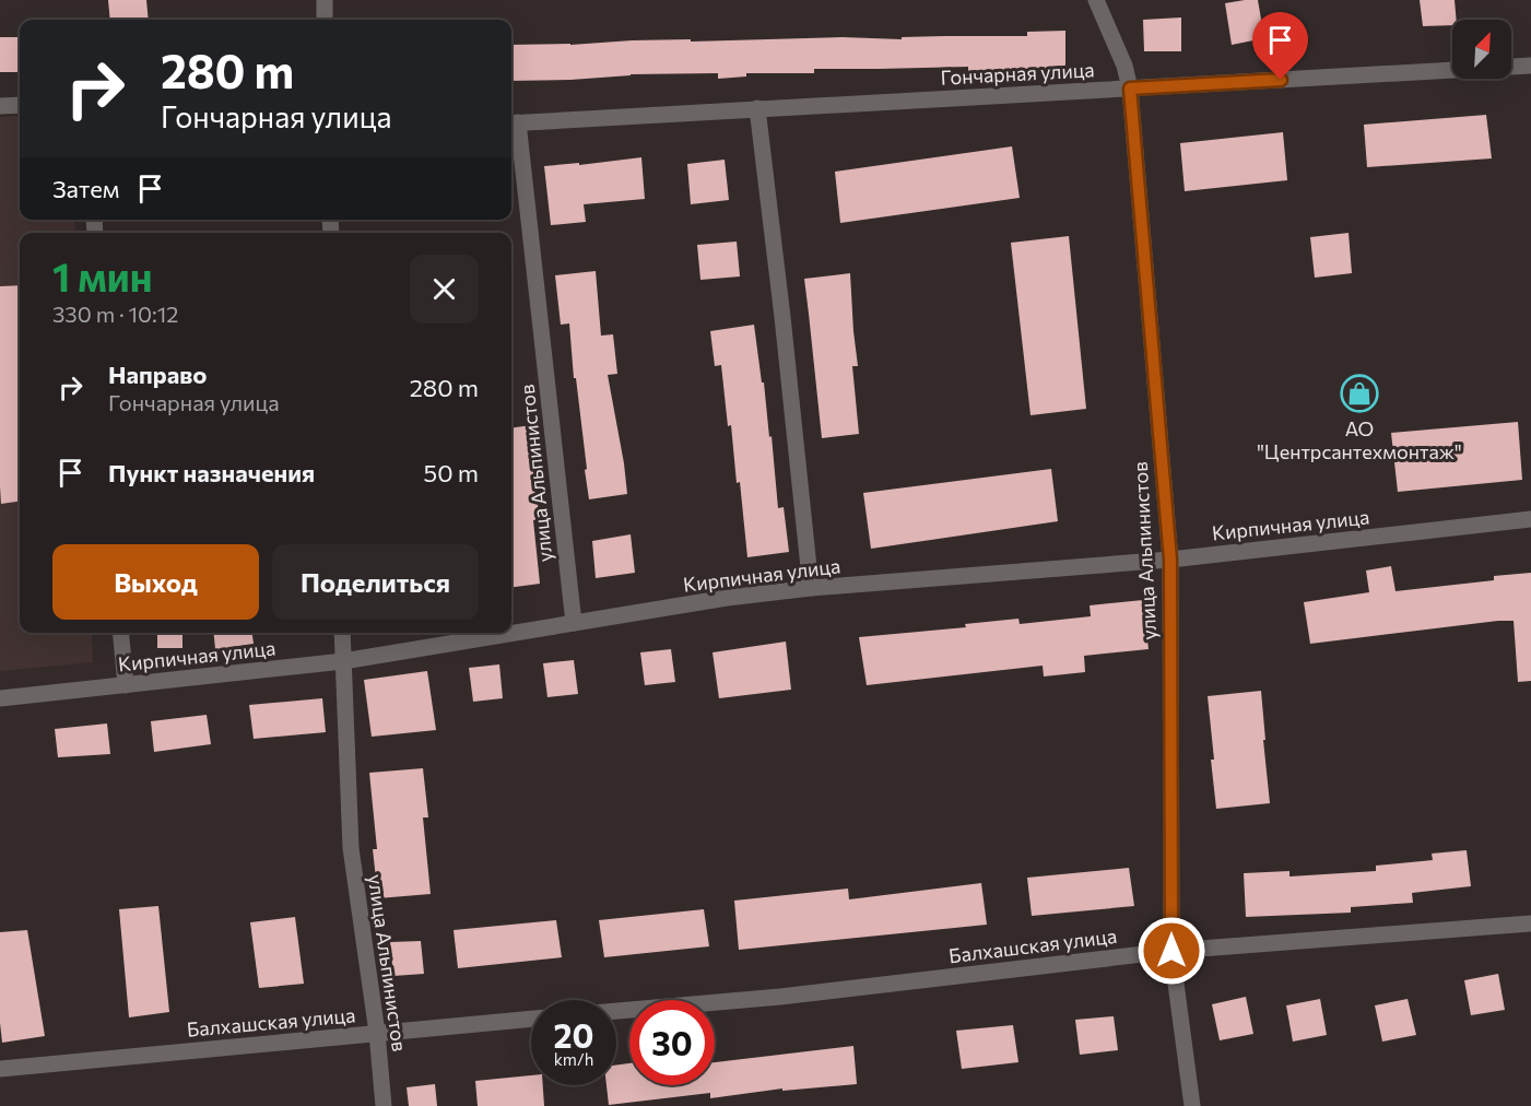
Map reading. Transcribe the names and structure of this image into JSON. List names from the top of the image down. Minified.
{"streets":{"street":["Гончарная улица","улица Альпинистов","Кирпичная улица","Балхашская улица"]},"crossings":[["Гончарная улица","улица Альпинистов"],["улица Альпинистов","Кирпичная улица"],["улица Альпинистов","Балхашская улица"]],"places":{"shop":["АО \"Центрсантехмонтаж\""]},"north":"top right","page":{"turn":["280 m","Гончарная улица"],"then":"Затем","heading":["1 мин","330 m · 10:12"],"list":[{"name":"Направо","note":"Гончарная улица","value":"280 m"},{"name":"Пункт назначения","value":"50 m"}],"buttons":["Выход","Поделиться"],"speed":"20 km/h","limit":"30"}}
